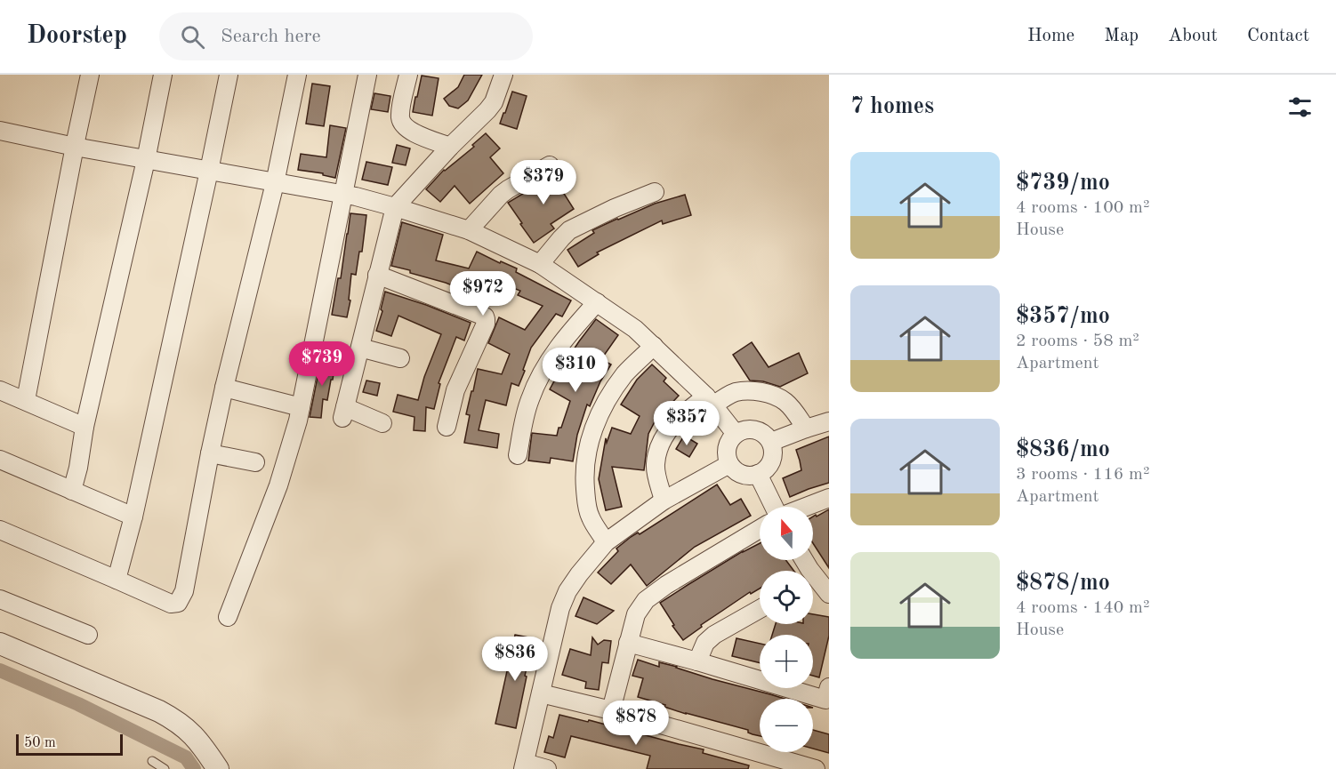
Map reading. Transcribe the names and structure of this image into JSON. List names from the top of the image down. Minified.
{"scale_bar":"50 m","north":"top","page":{"header":"Doorstep","search":"Search here","nav":["Home","Map","About","Contact"],"heading":"7 homes","list":[{"name":"$739/mo","note":"4 rooms · 100 m² · House"},{"name":"$357/mo","note":"2 rooms · 58 m² · Apartment"},{"name":"$836/mo","note":"3 rooms · 116 m² · Apartment"},{"name":"$878/mo","note":"4 rooms · 140 m² · House"}],"price":["$379","$972","$739","$310","$357","$836","$878"],"map_buttons":["+","−"],"scale":"50 m"}}
